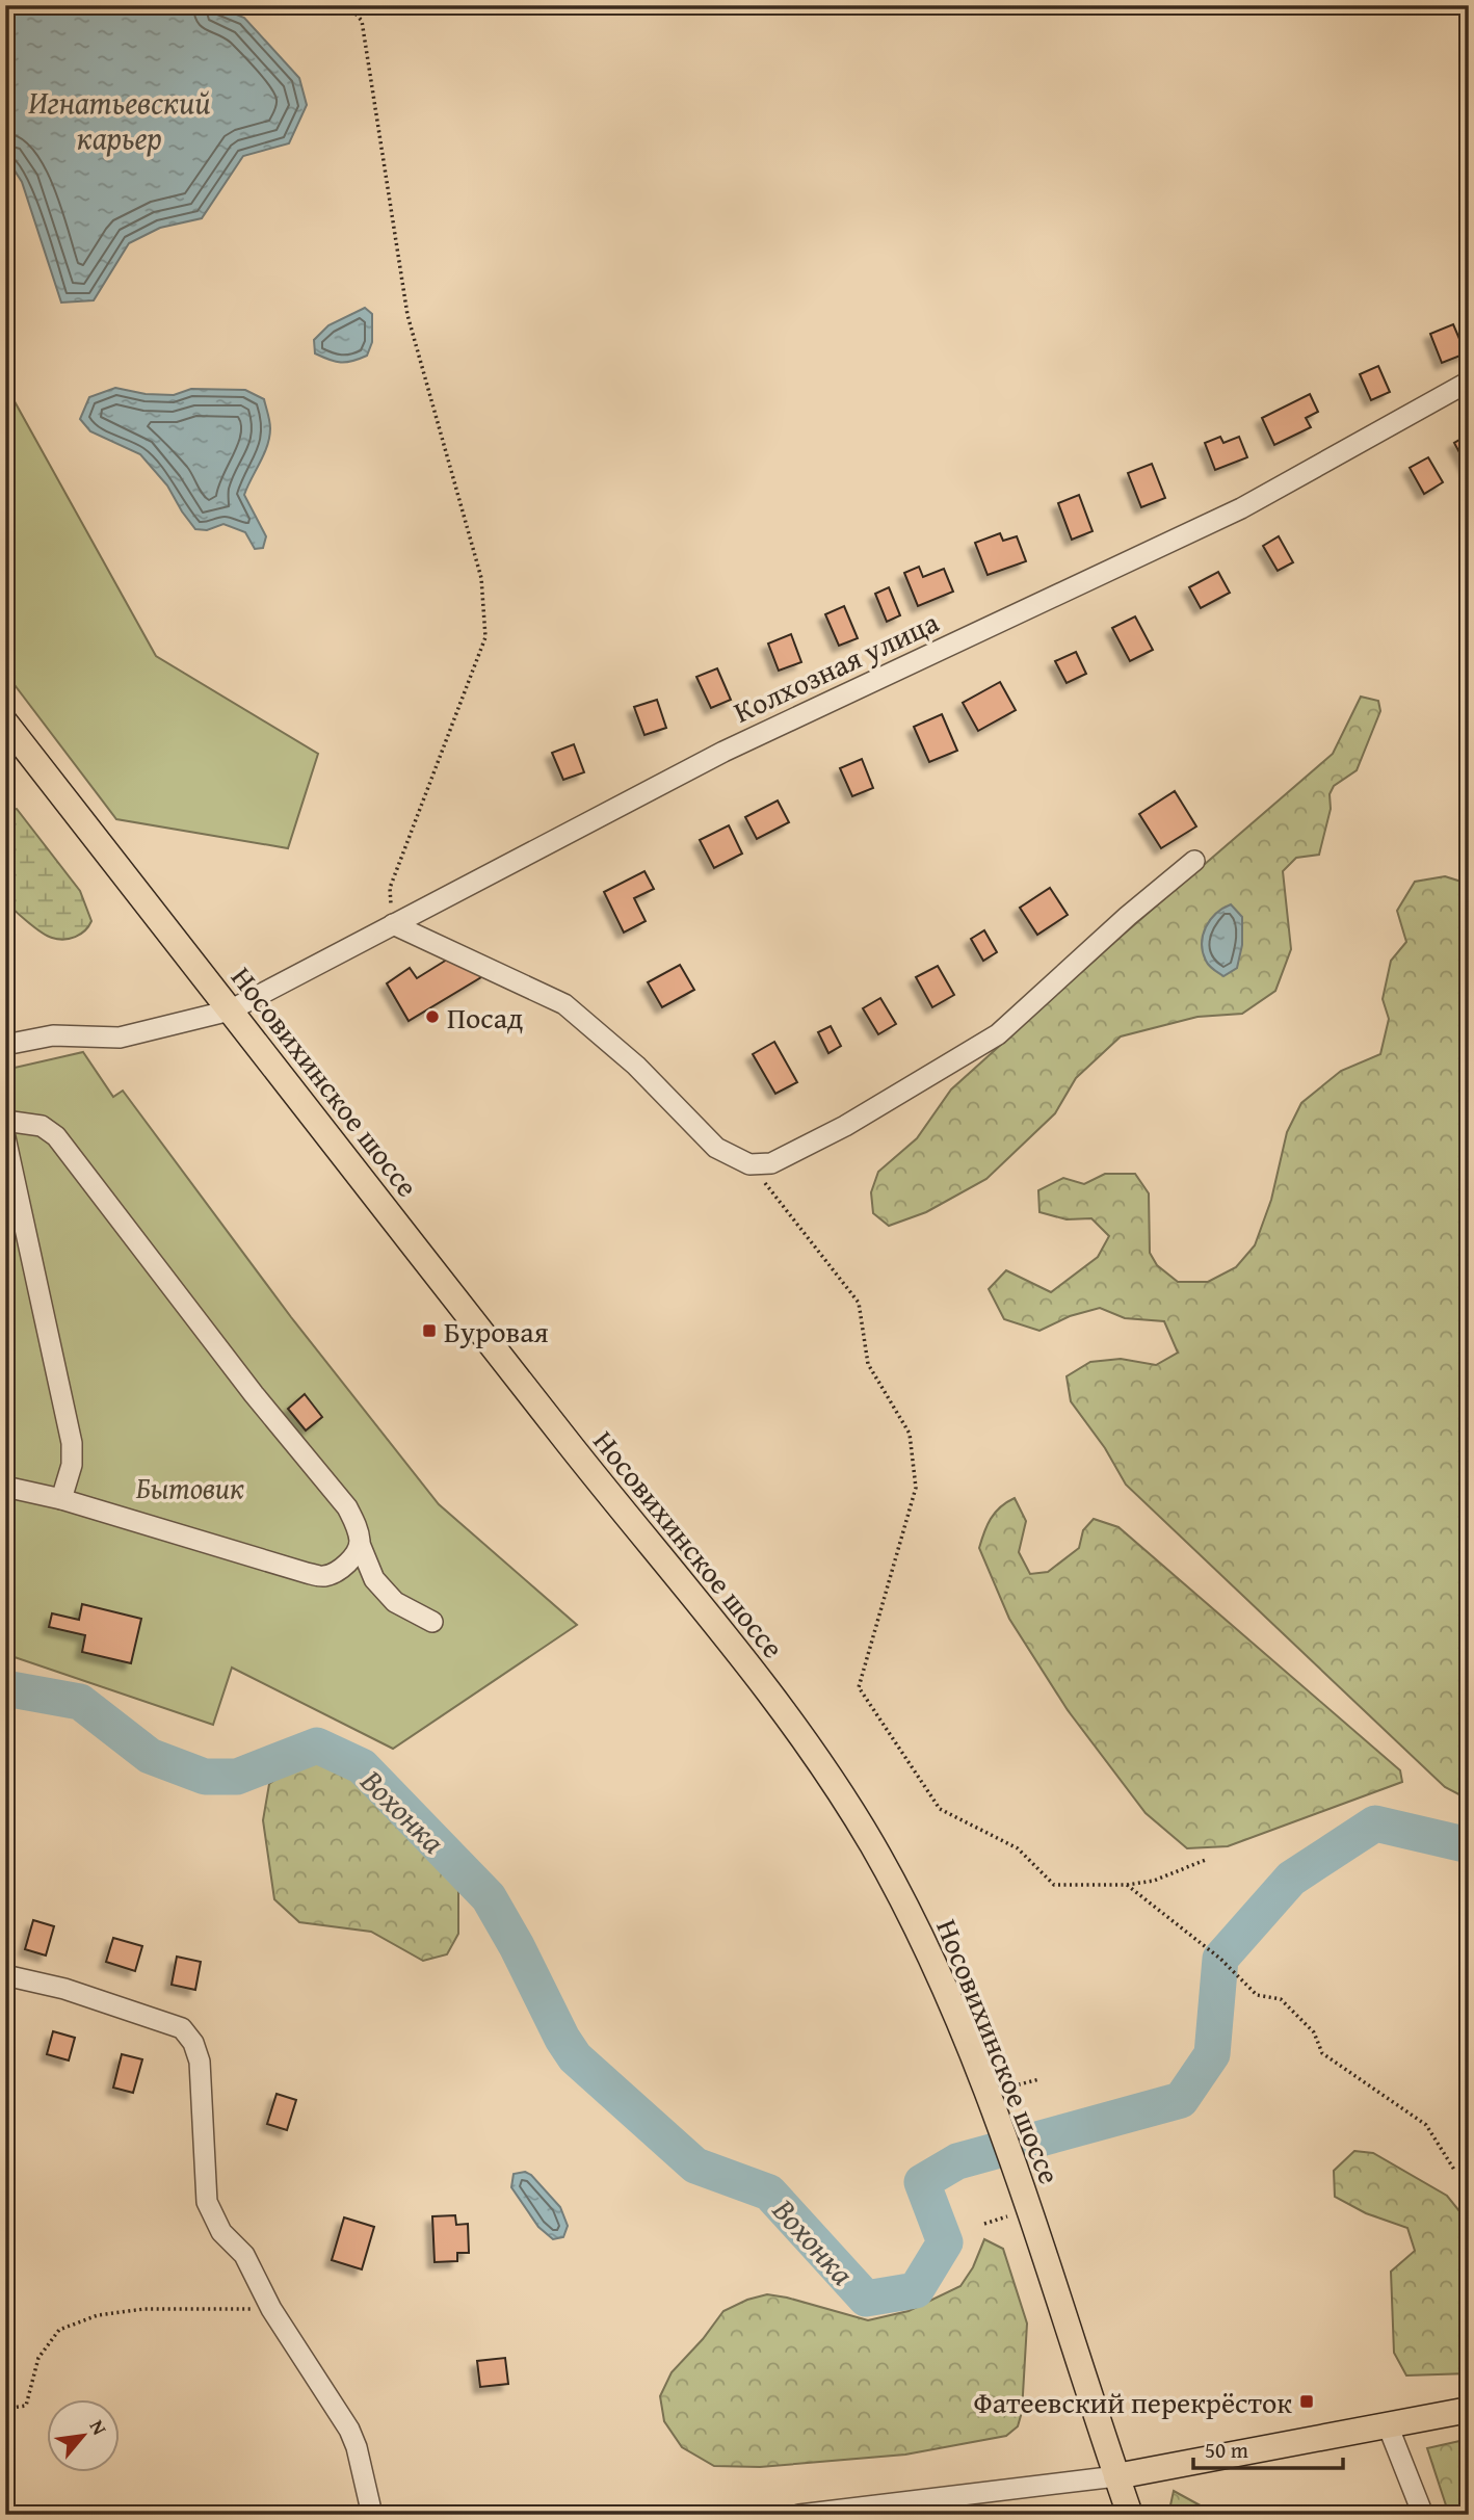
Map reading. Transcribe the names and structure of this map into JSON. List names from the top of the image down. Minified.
{"streets":{"main road":["Носовихинское шоссе"],"street":["Колхозная улица"]},"crossings":[["Колхозная улица","Носовихинское шоссе"]],"water":["Игнатьевский карьер","Вохонка"],"parks":["Бытовик"],"places":{"other":["Посад"],"transit":["Буровая","Фатеевский перекрёсток"]},"scale_bar":"50 m","north":"top right"}
